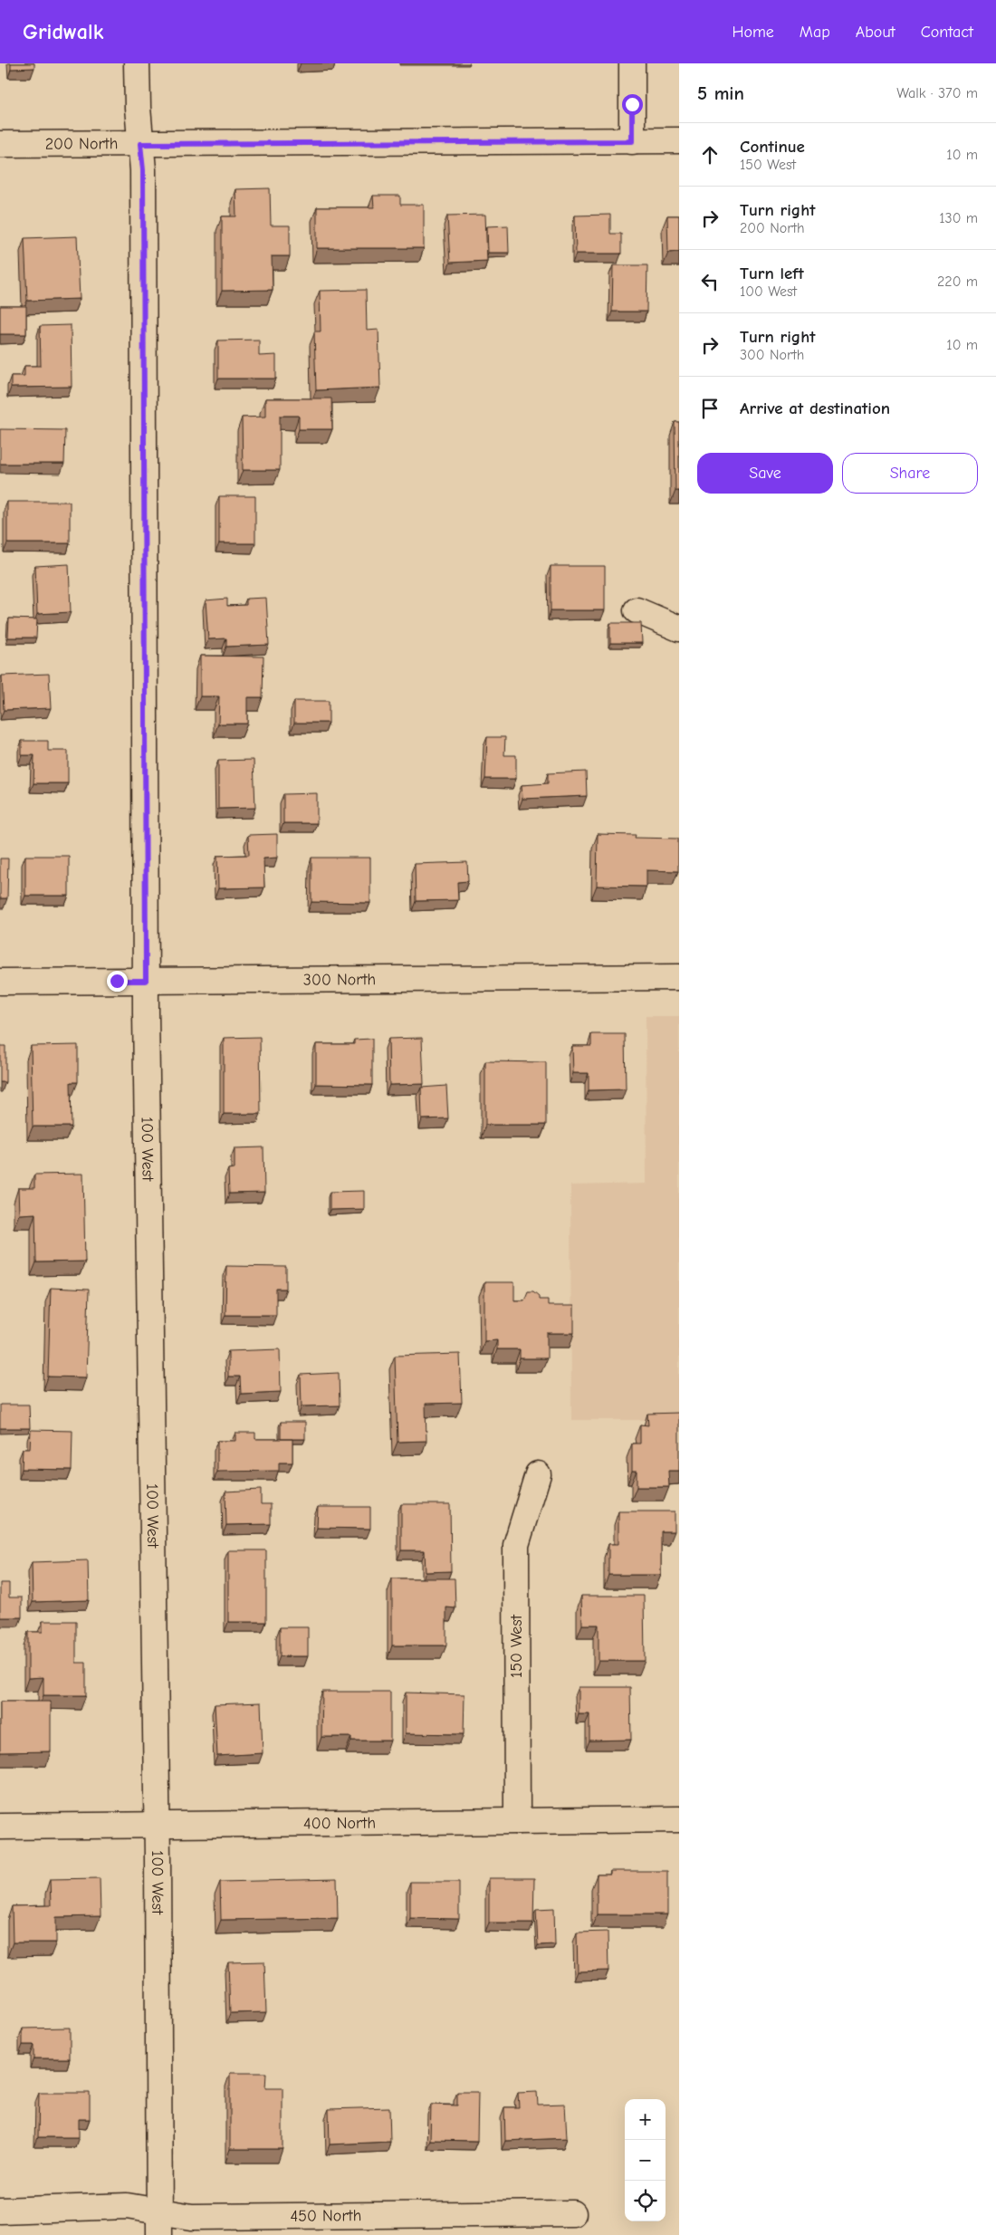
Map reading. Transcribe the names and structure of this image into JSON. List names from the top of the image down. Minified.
{"streets":{"street":["200 North","300 North","100 West","150 West","400 North","450 North"]},"crossings":[["200 North","100 West"],["300 North","100 West"],["100 West","400 North"],["100 West","450 North"],["150 West","400 North"]],"page":{"header":"Gridwalk","nav":["Home","Map","About","Contact"],"heading":["5 min","Walk · 370 m"],"list":[["Continue","150 West","10 m"],["Turn right","200 North","130 m"],["Turn left","100 West","220 m"],["Turn right","300 North","10 m"],"Arrive at destination"],"buttons":["Save","Share"],"map_buttons":["+","−"]}}
